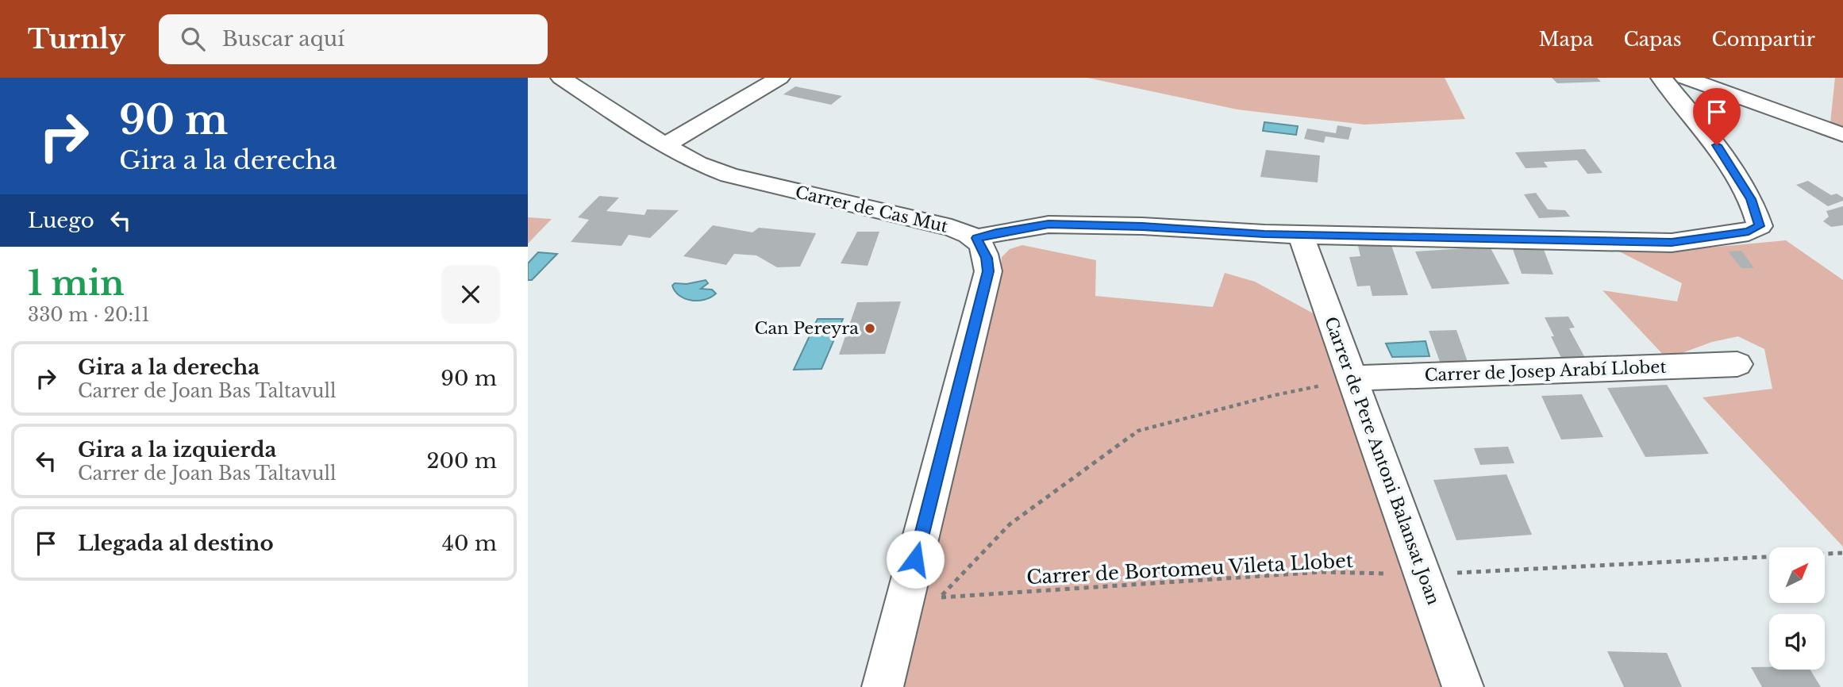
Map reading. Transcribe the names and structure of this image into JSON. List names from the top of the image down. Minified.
{"streets":{"street":["Carrer de Cas Mut","Carrer de Josep Arabí Llobet","Carrer de Pere Antoni Balansat Joan"],"path":["Carrer de Bortomeu Vileta Llobet"]},"crossings":[["Carrer de Josep Arabí Llobet","Carrer de Pere Antoni Balansat Joan"],["Carrer de Pere Antoni Balansat Joan","Carrer de Bortomeu Vileta Llobet"]],"places":["Can Pereyra"],"north":"top right","page":{"header":"Turnly","search":"Buscar aquí","nav":["Mapa","Capas","Compartir"],"turn":["90 m","Gira a la derecha"],"then":"Luego","heading":["1 min","330 m · 20:11"],"list":[{"name":"Gira a la derecha","note":"Carrer de Joan Bas Taltavull","value":"90 m"},{"name":"Gira a la izquierda","note":"Carrer de Joan Bas Taltavull","value":"200 m"},{"name":"Llegada al destino","value":"40 m"}]}}
